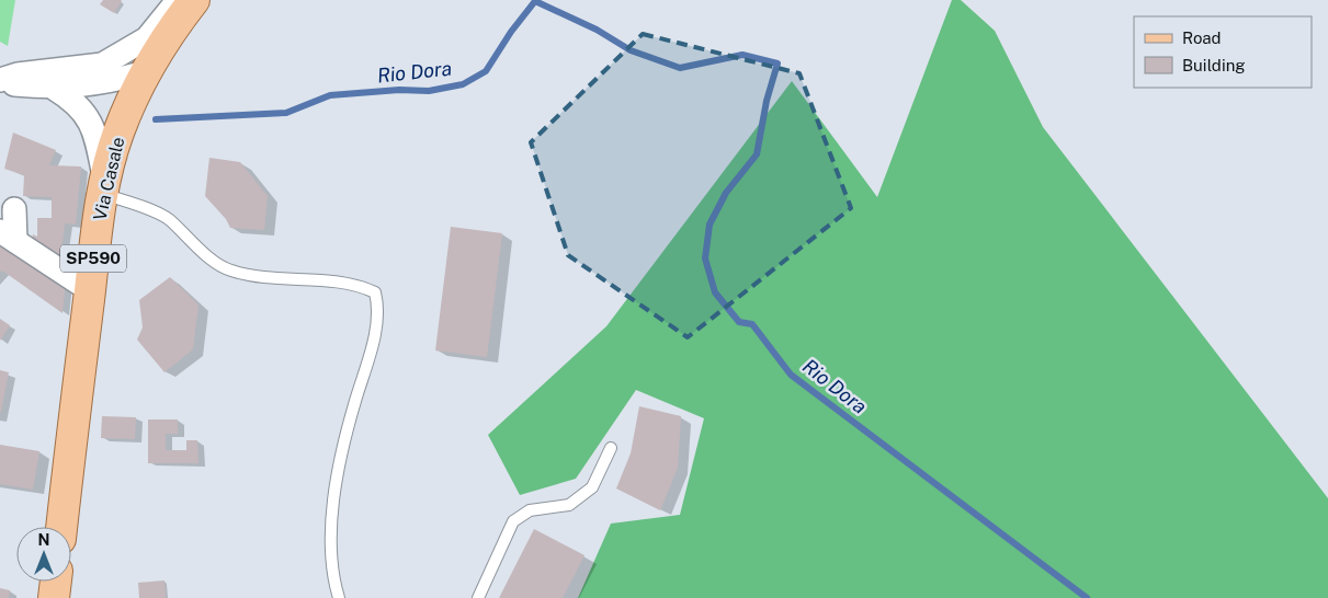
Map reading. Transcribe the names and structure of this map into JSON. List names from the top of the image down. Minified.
{"streets":{"main road":["Via Casale","SP590"]},"water":["Rio Dora"],"legend":["Road","Building"],"north":"top"}
